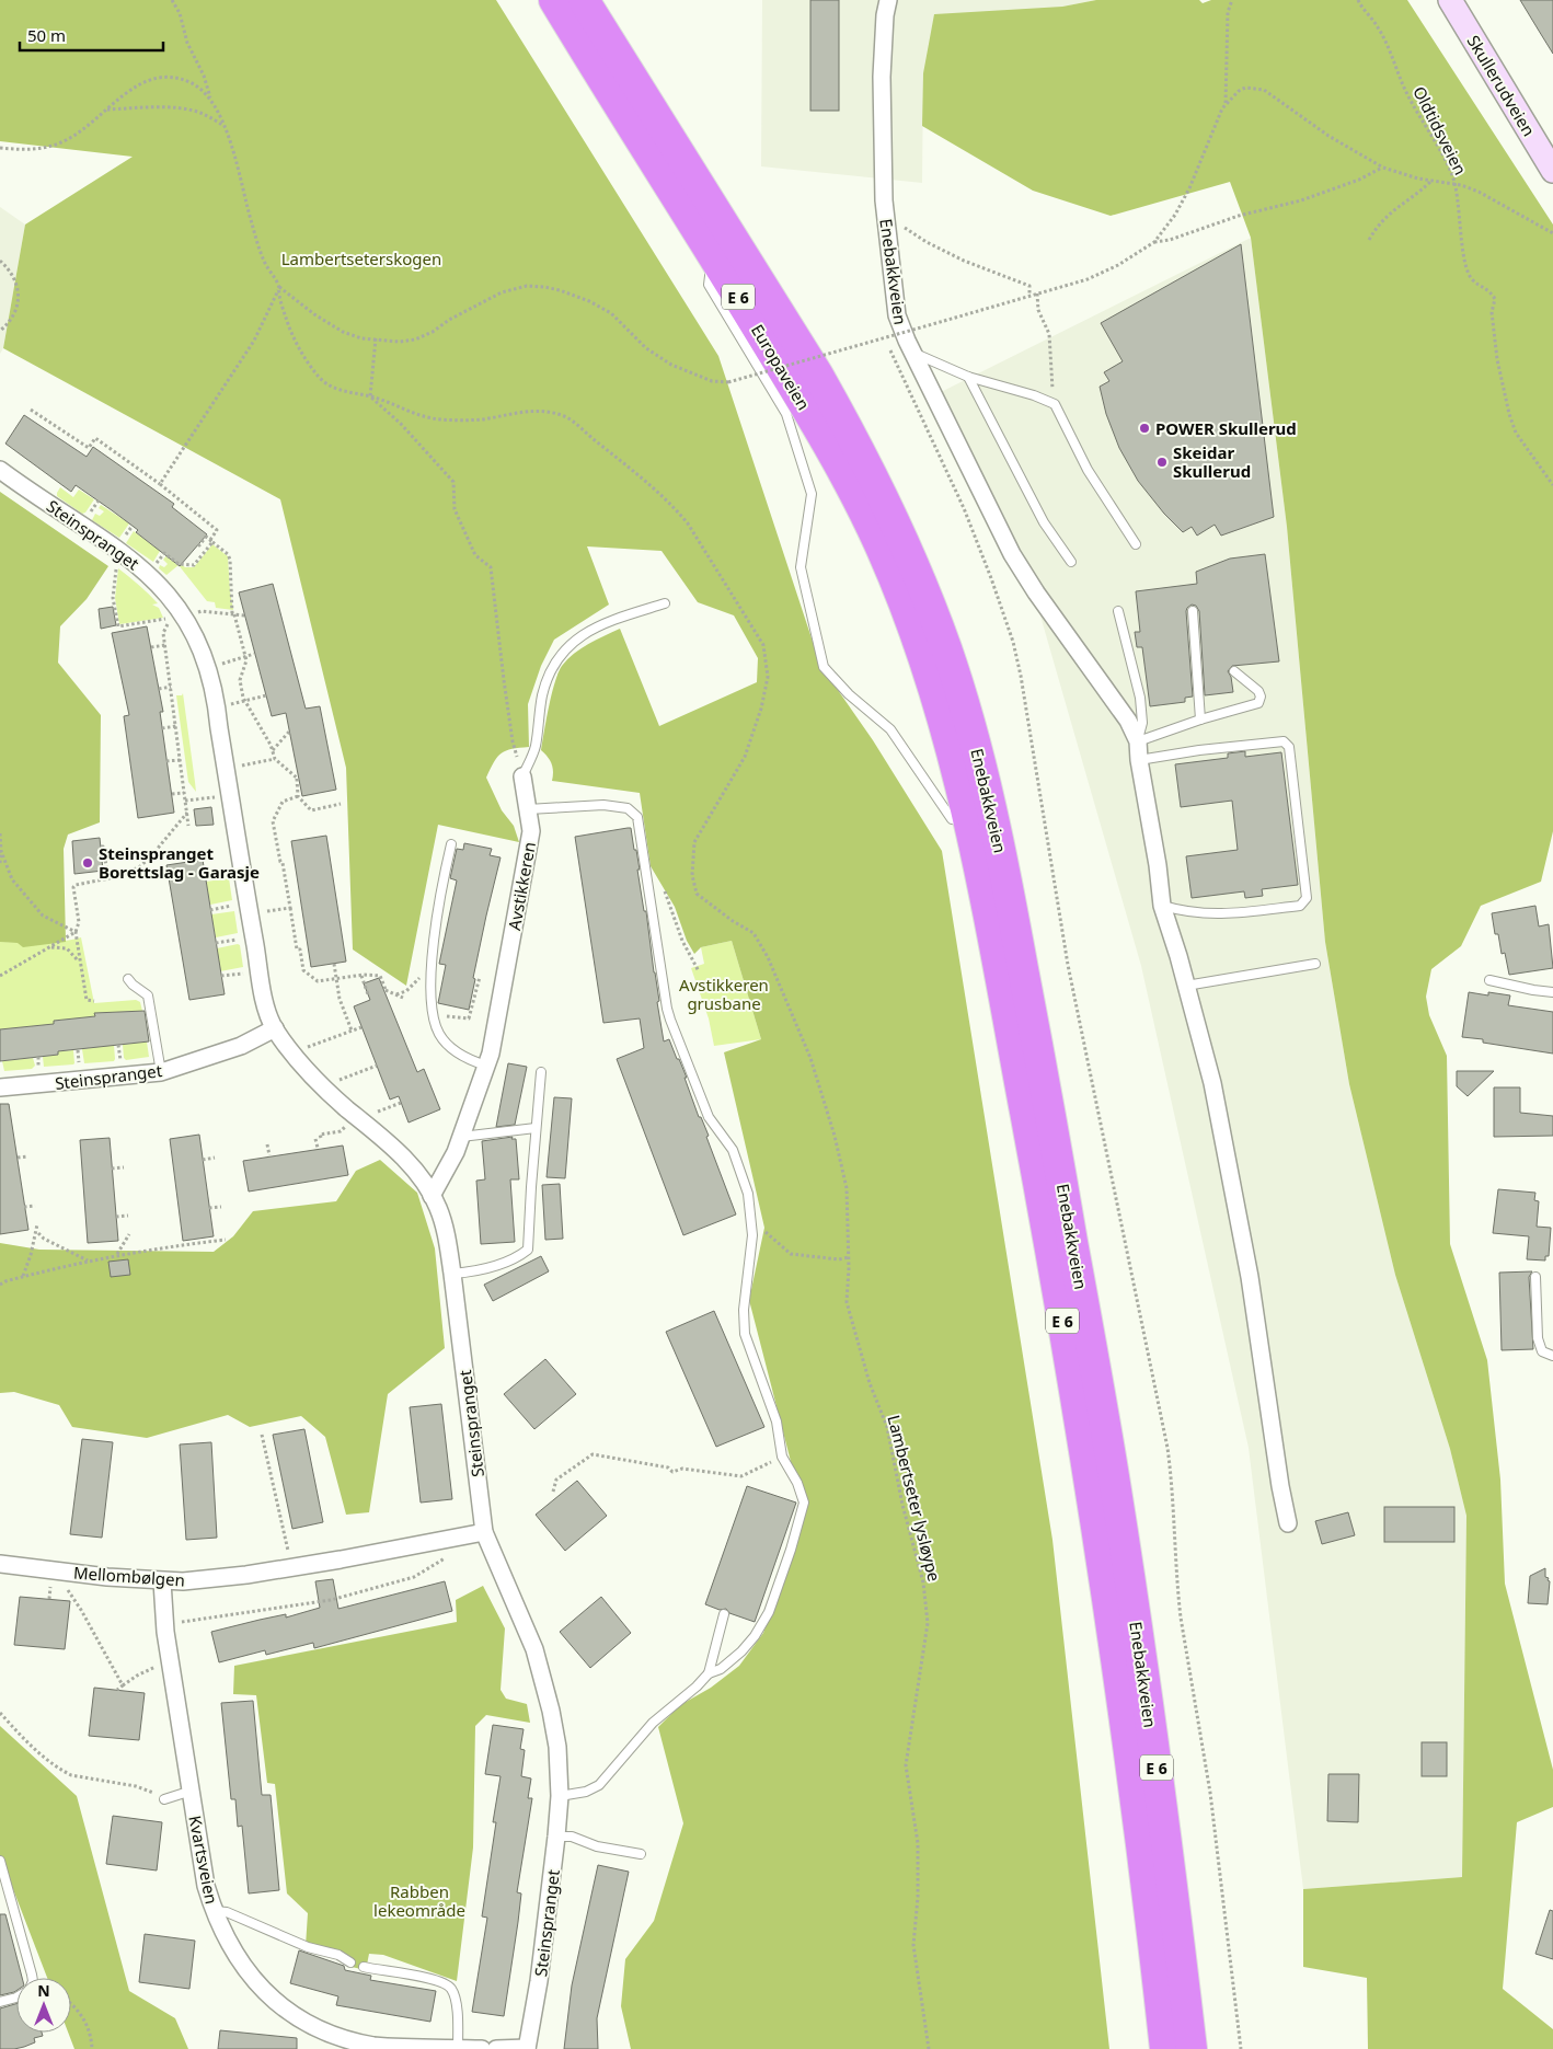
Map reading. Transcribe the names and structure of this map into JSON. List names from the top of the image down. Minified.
{"streets":{"highway":["Enebakkveien","E 6","Europaveien"],"main road":["Skullerudveien"],"street":["Steinspranget","Avstikkeren","Mellombølgen","Kvartsveien"],"path":["Oldtidsveien","Lambertseter lysløype"]},"crossings":[["Enebakkveien","Europaveien"],["Steinspranget","Avstikkeren"],["Steinspranget","Mellombølgen"],["Mellombølgen","Kvartsveien"]],"parks":["Lambertseterskogen","Avstikkeren grusbane","Rabben lekeområde"],"places":["POWER Skullerud","Skeidar Skullerud","Steinspranget Borettslag - Garasje"],"scale_bar":"50 m","north":"top"}
